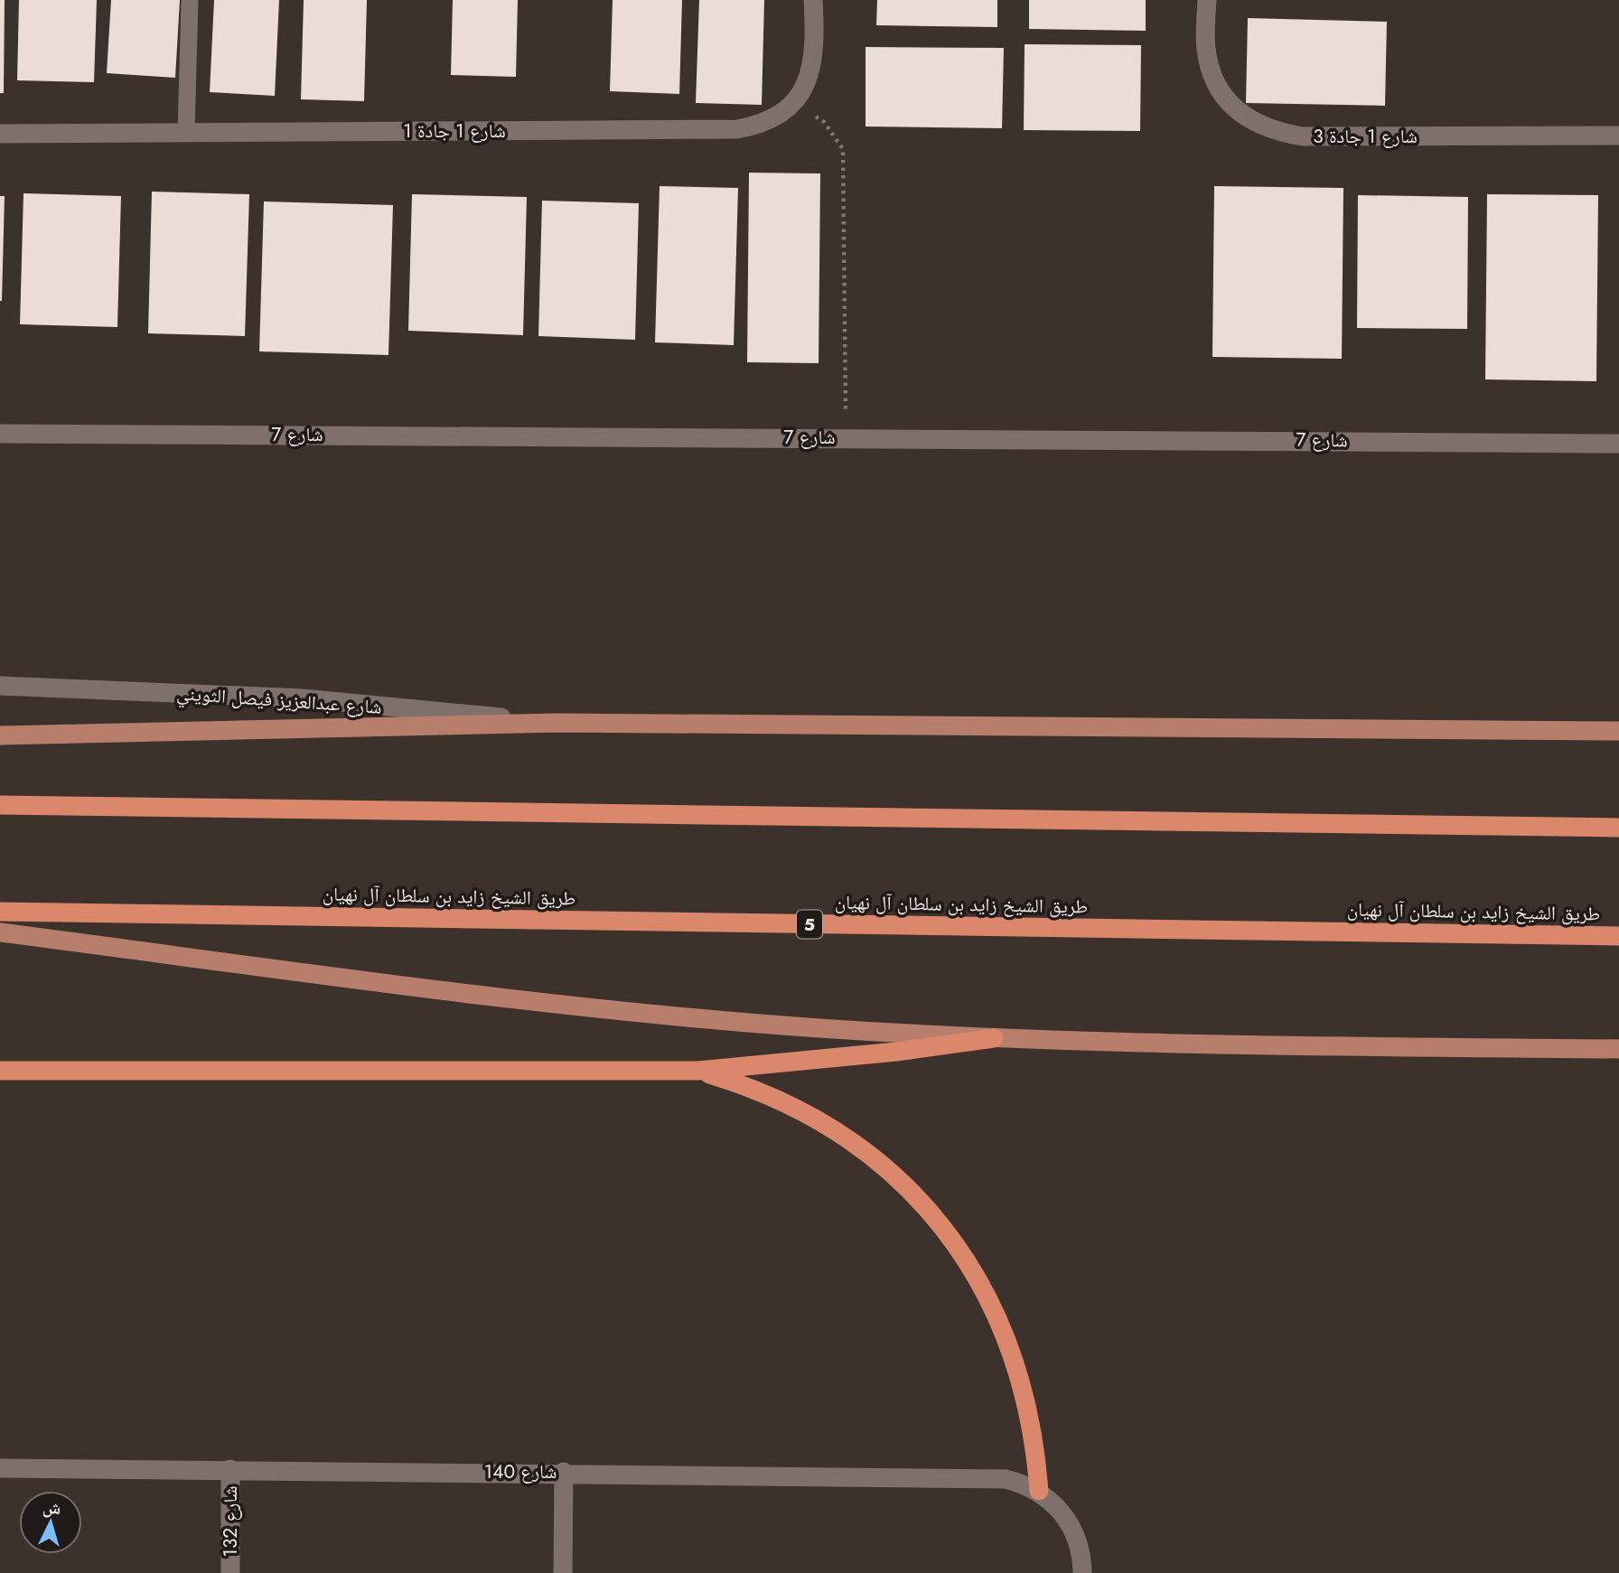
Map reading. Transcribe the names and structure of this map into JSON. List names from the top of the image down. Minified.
{"streets":{"highway":["طريق الشيخ زايد بن سلطان آل نهيان","5"],"street":["شارع 1 جادة 1","شارع 1 جادة 3","شارع 7","شارع عبدالعزيز فيصل الثويني","شارع 140","شارع 132"]},"crossings":[["شارع 140","شارع 132"]],"north":"top"}
